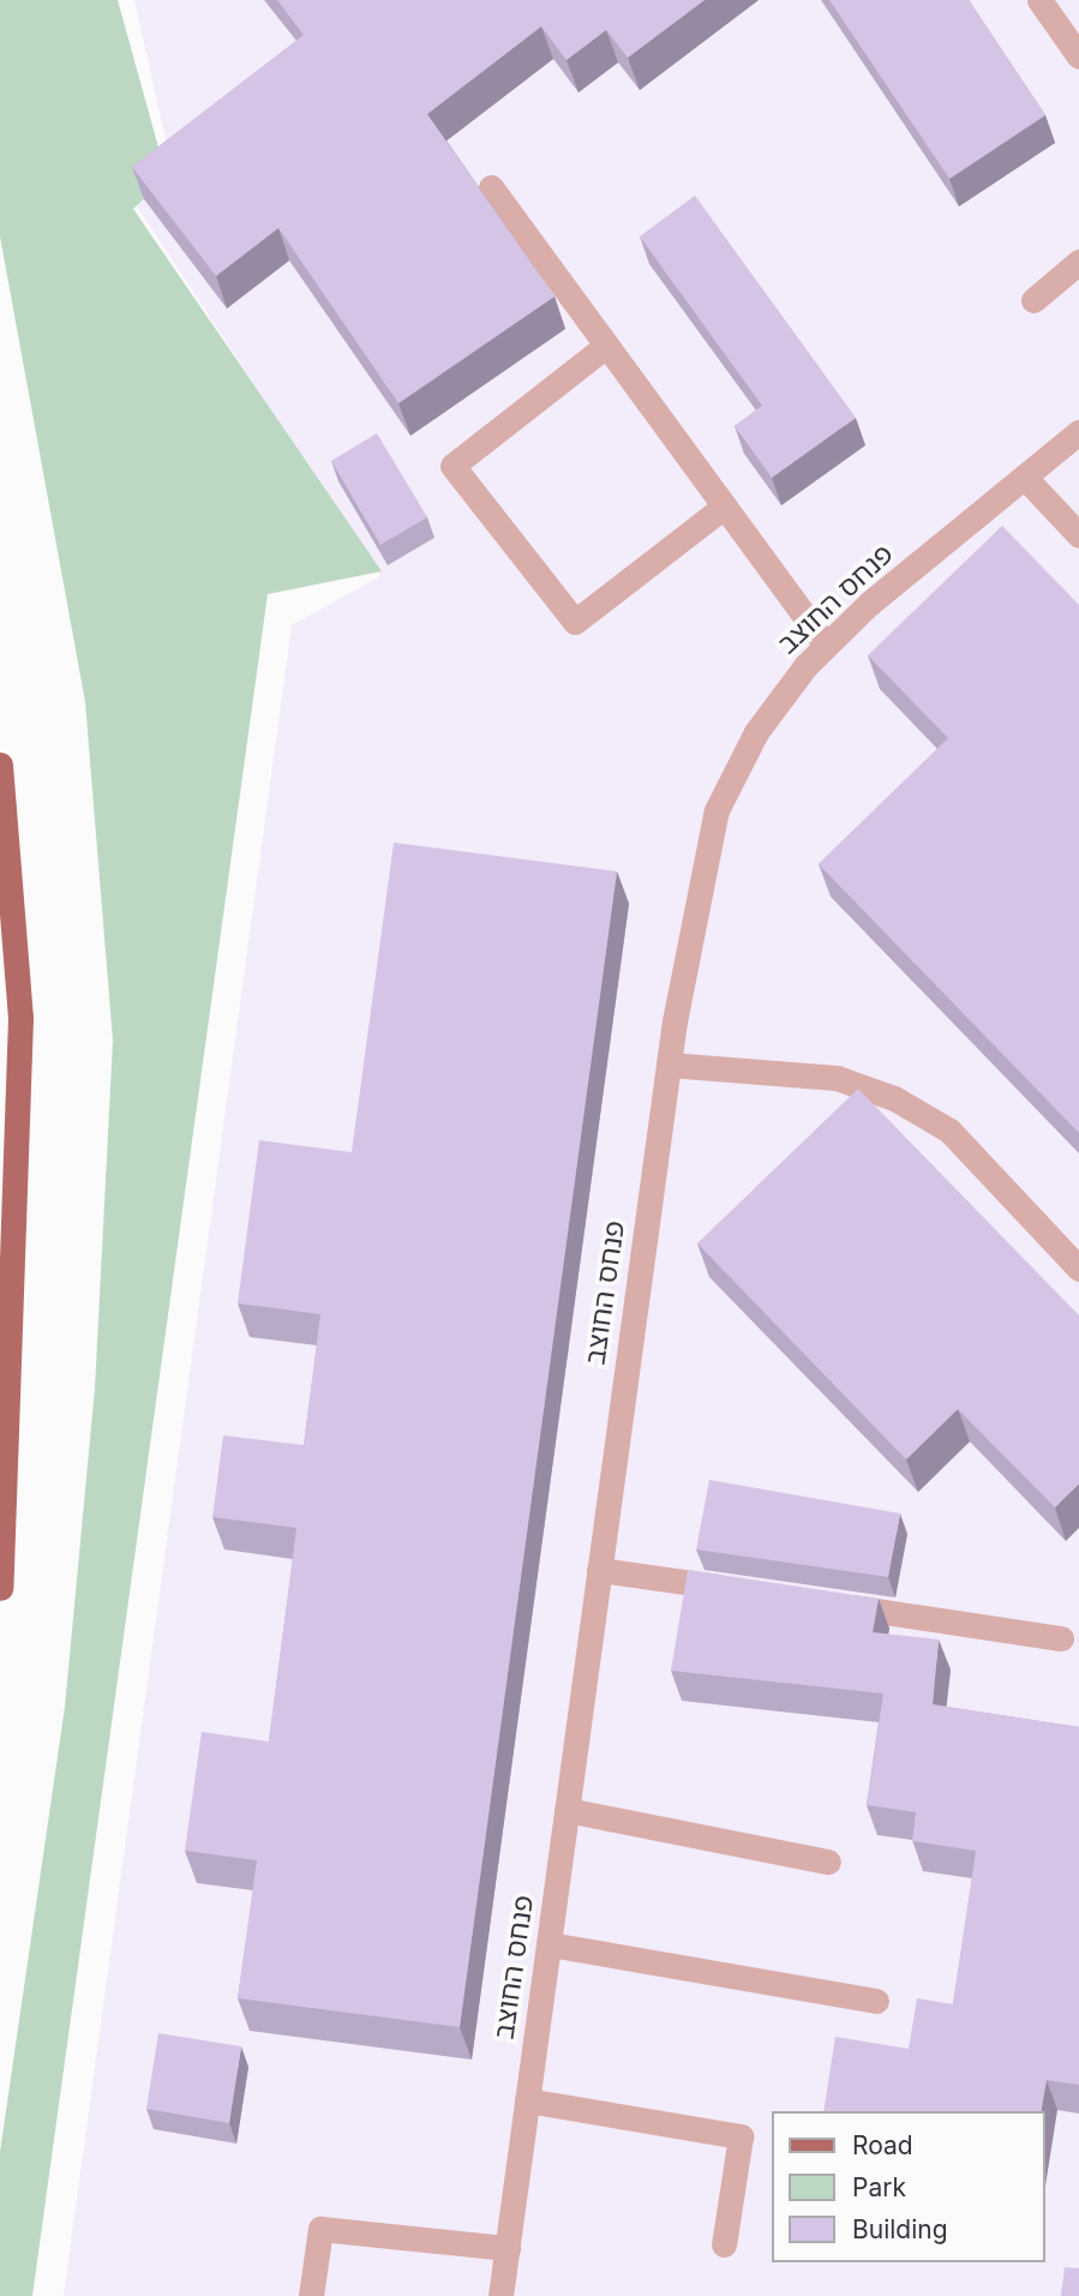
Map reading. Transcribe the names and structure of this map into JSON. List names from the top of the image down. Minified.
{"streets":{"street":["פנחס החוצב"]},"legend":["Road","Park","Building"]}
